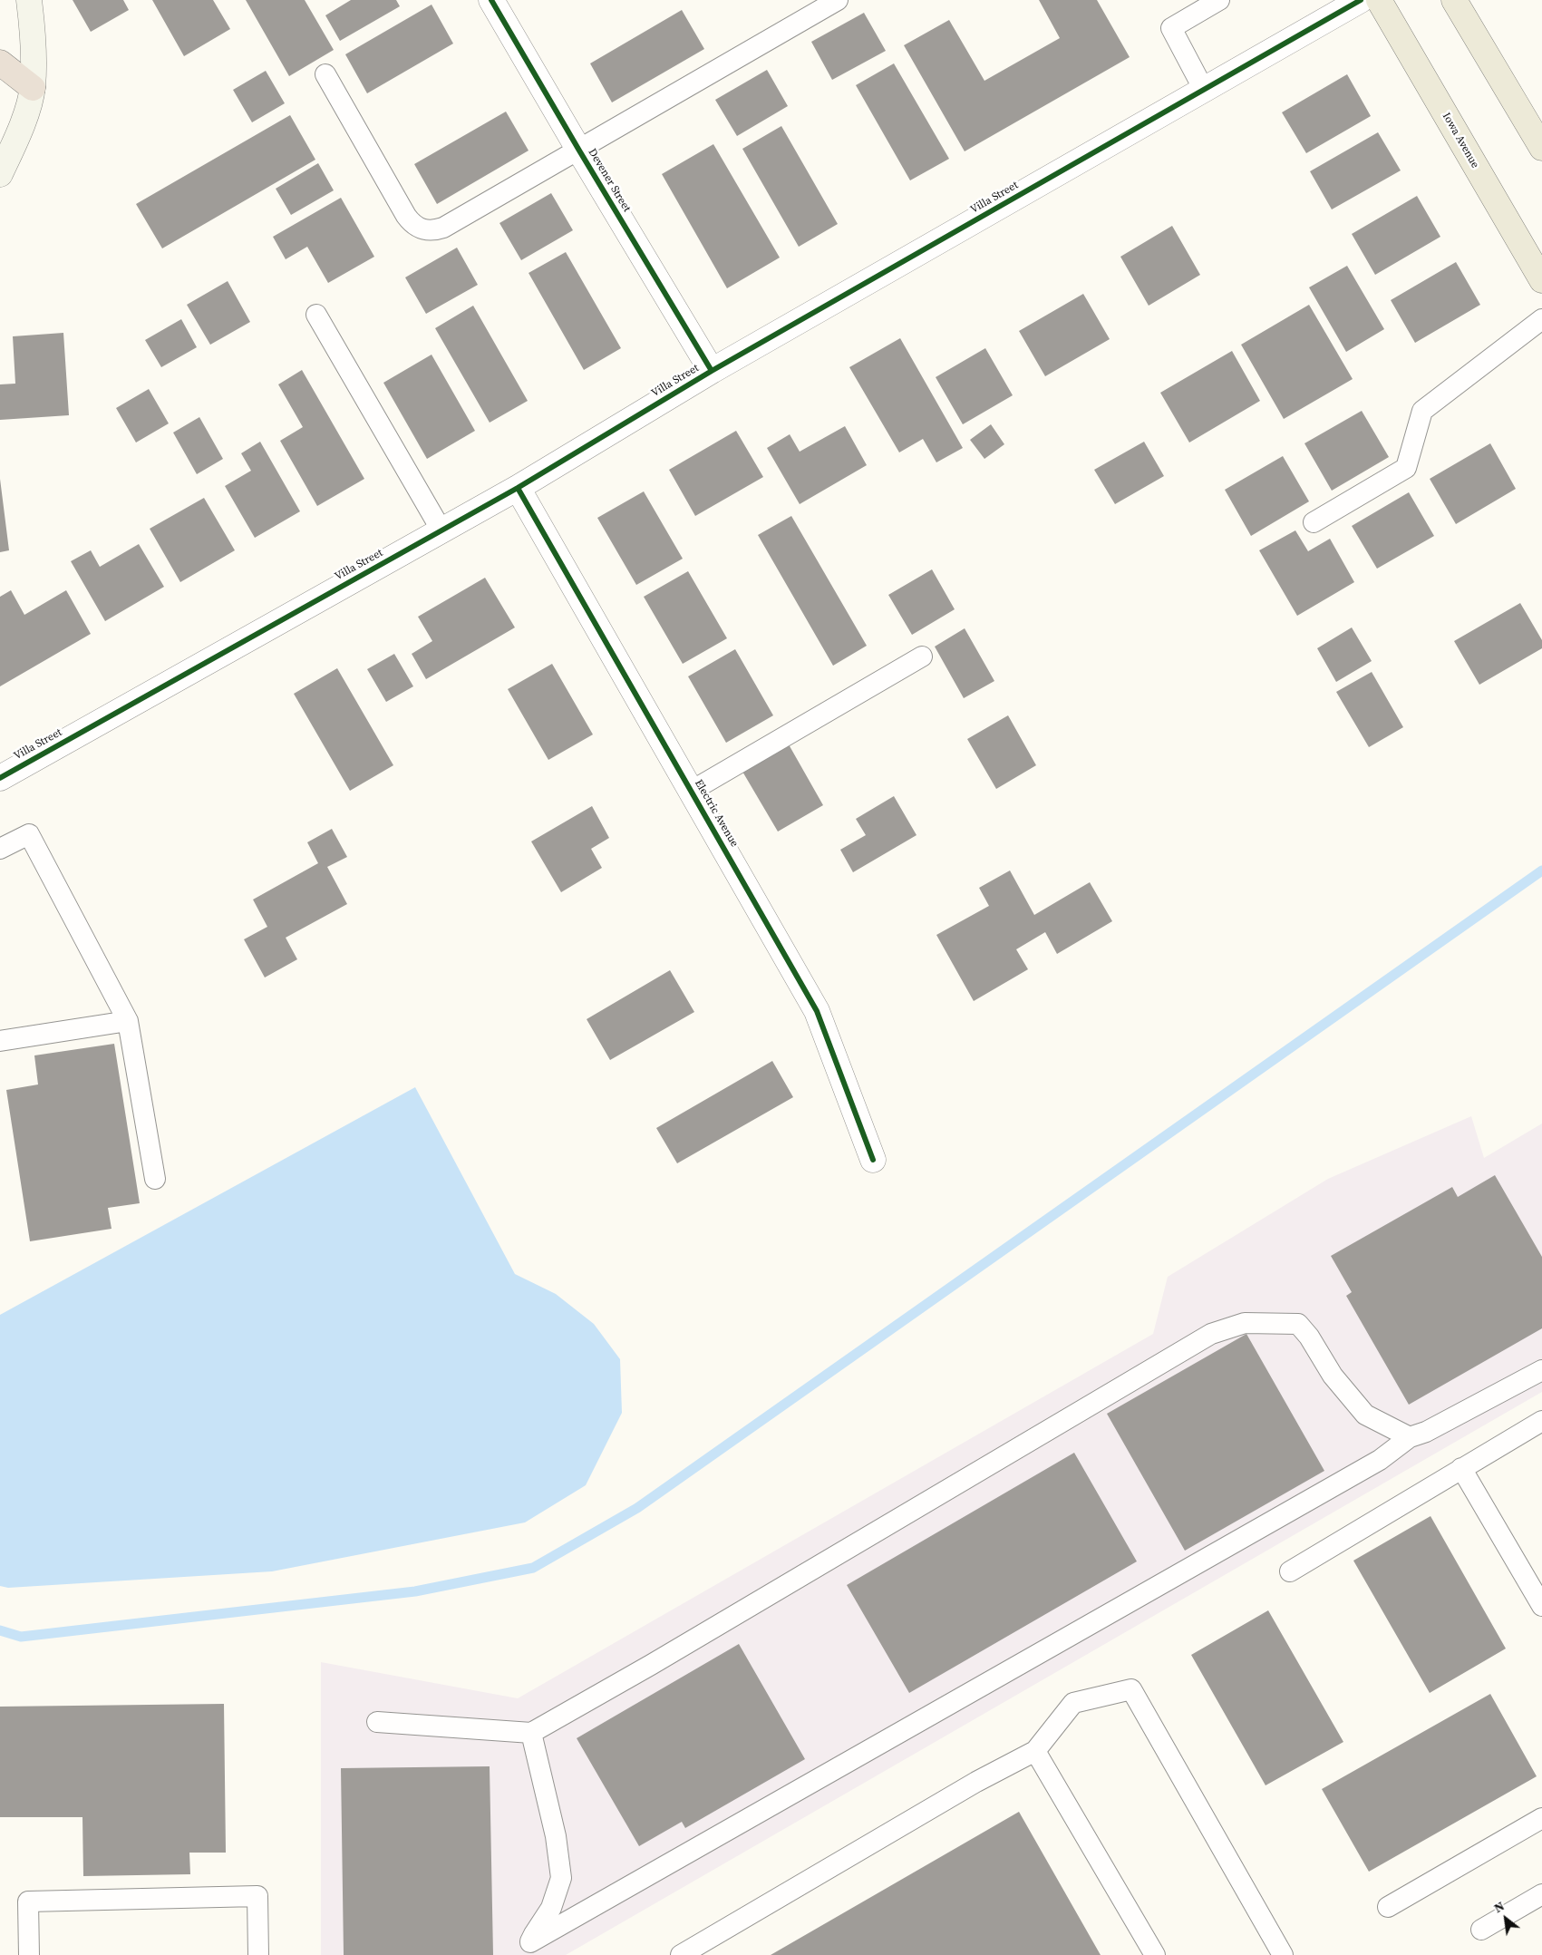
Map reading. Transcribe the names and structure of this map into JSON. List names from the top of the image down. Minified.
{"streets":{"main road":["Iowa Avenue"],"street":["Devener Street","Villa Street","Electric Avenue"]},"crossings":[["Devener Street","Villa Street"],["Villa Street","Electric Avenue"]],"north":"top left"}
